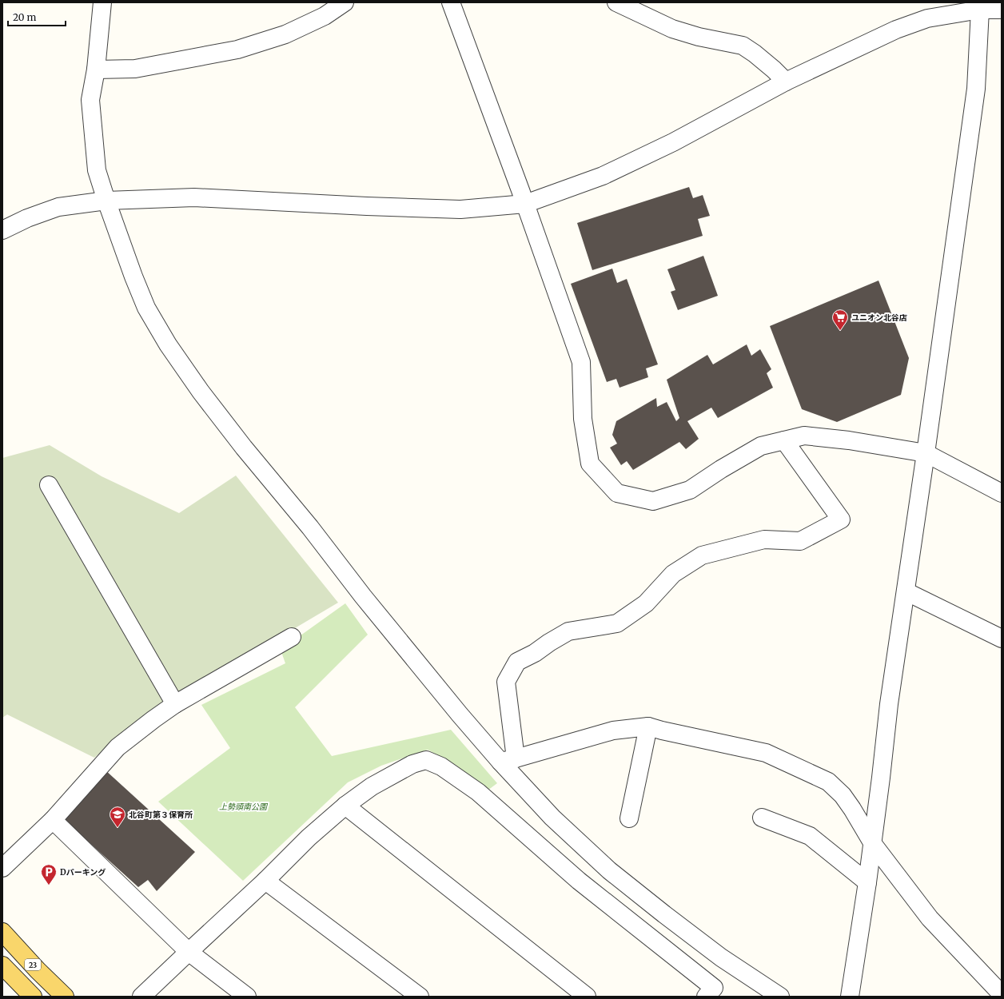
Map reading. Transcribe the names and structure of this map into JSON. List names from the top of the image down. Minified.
{"streets":{"main road":["23"]},"parks":["上勢頭南公園"],"places":{"supermarket":["ユニオン北谷店"],"school or university":["北谷町第３保育所"],"parking":["Dパーキング"]},"scale_bar":"20 m"}
